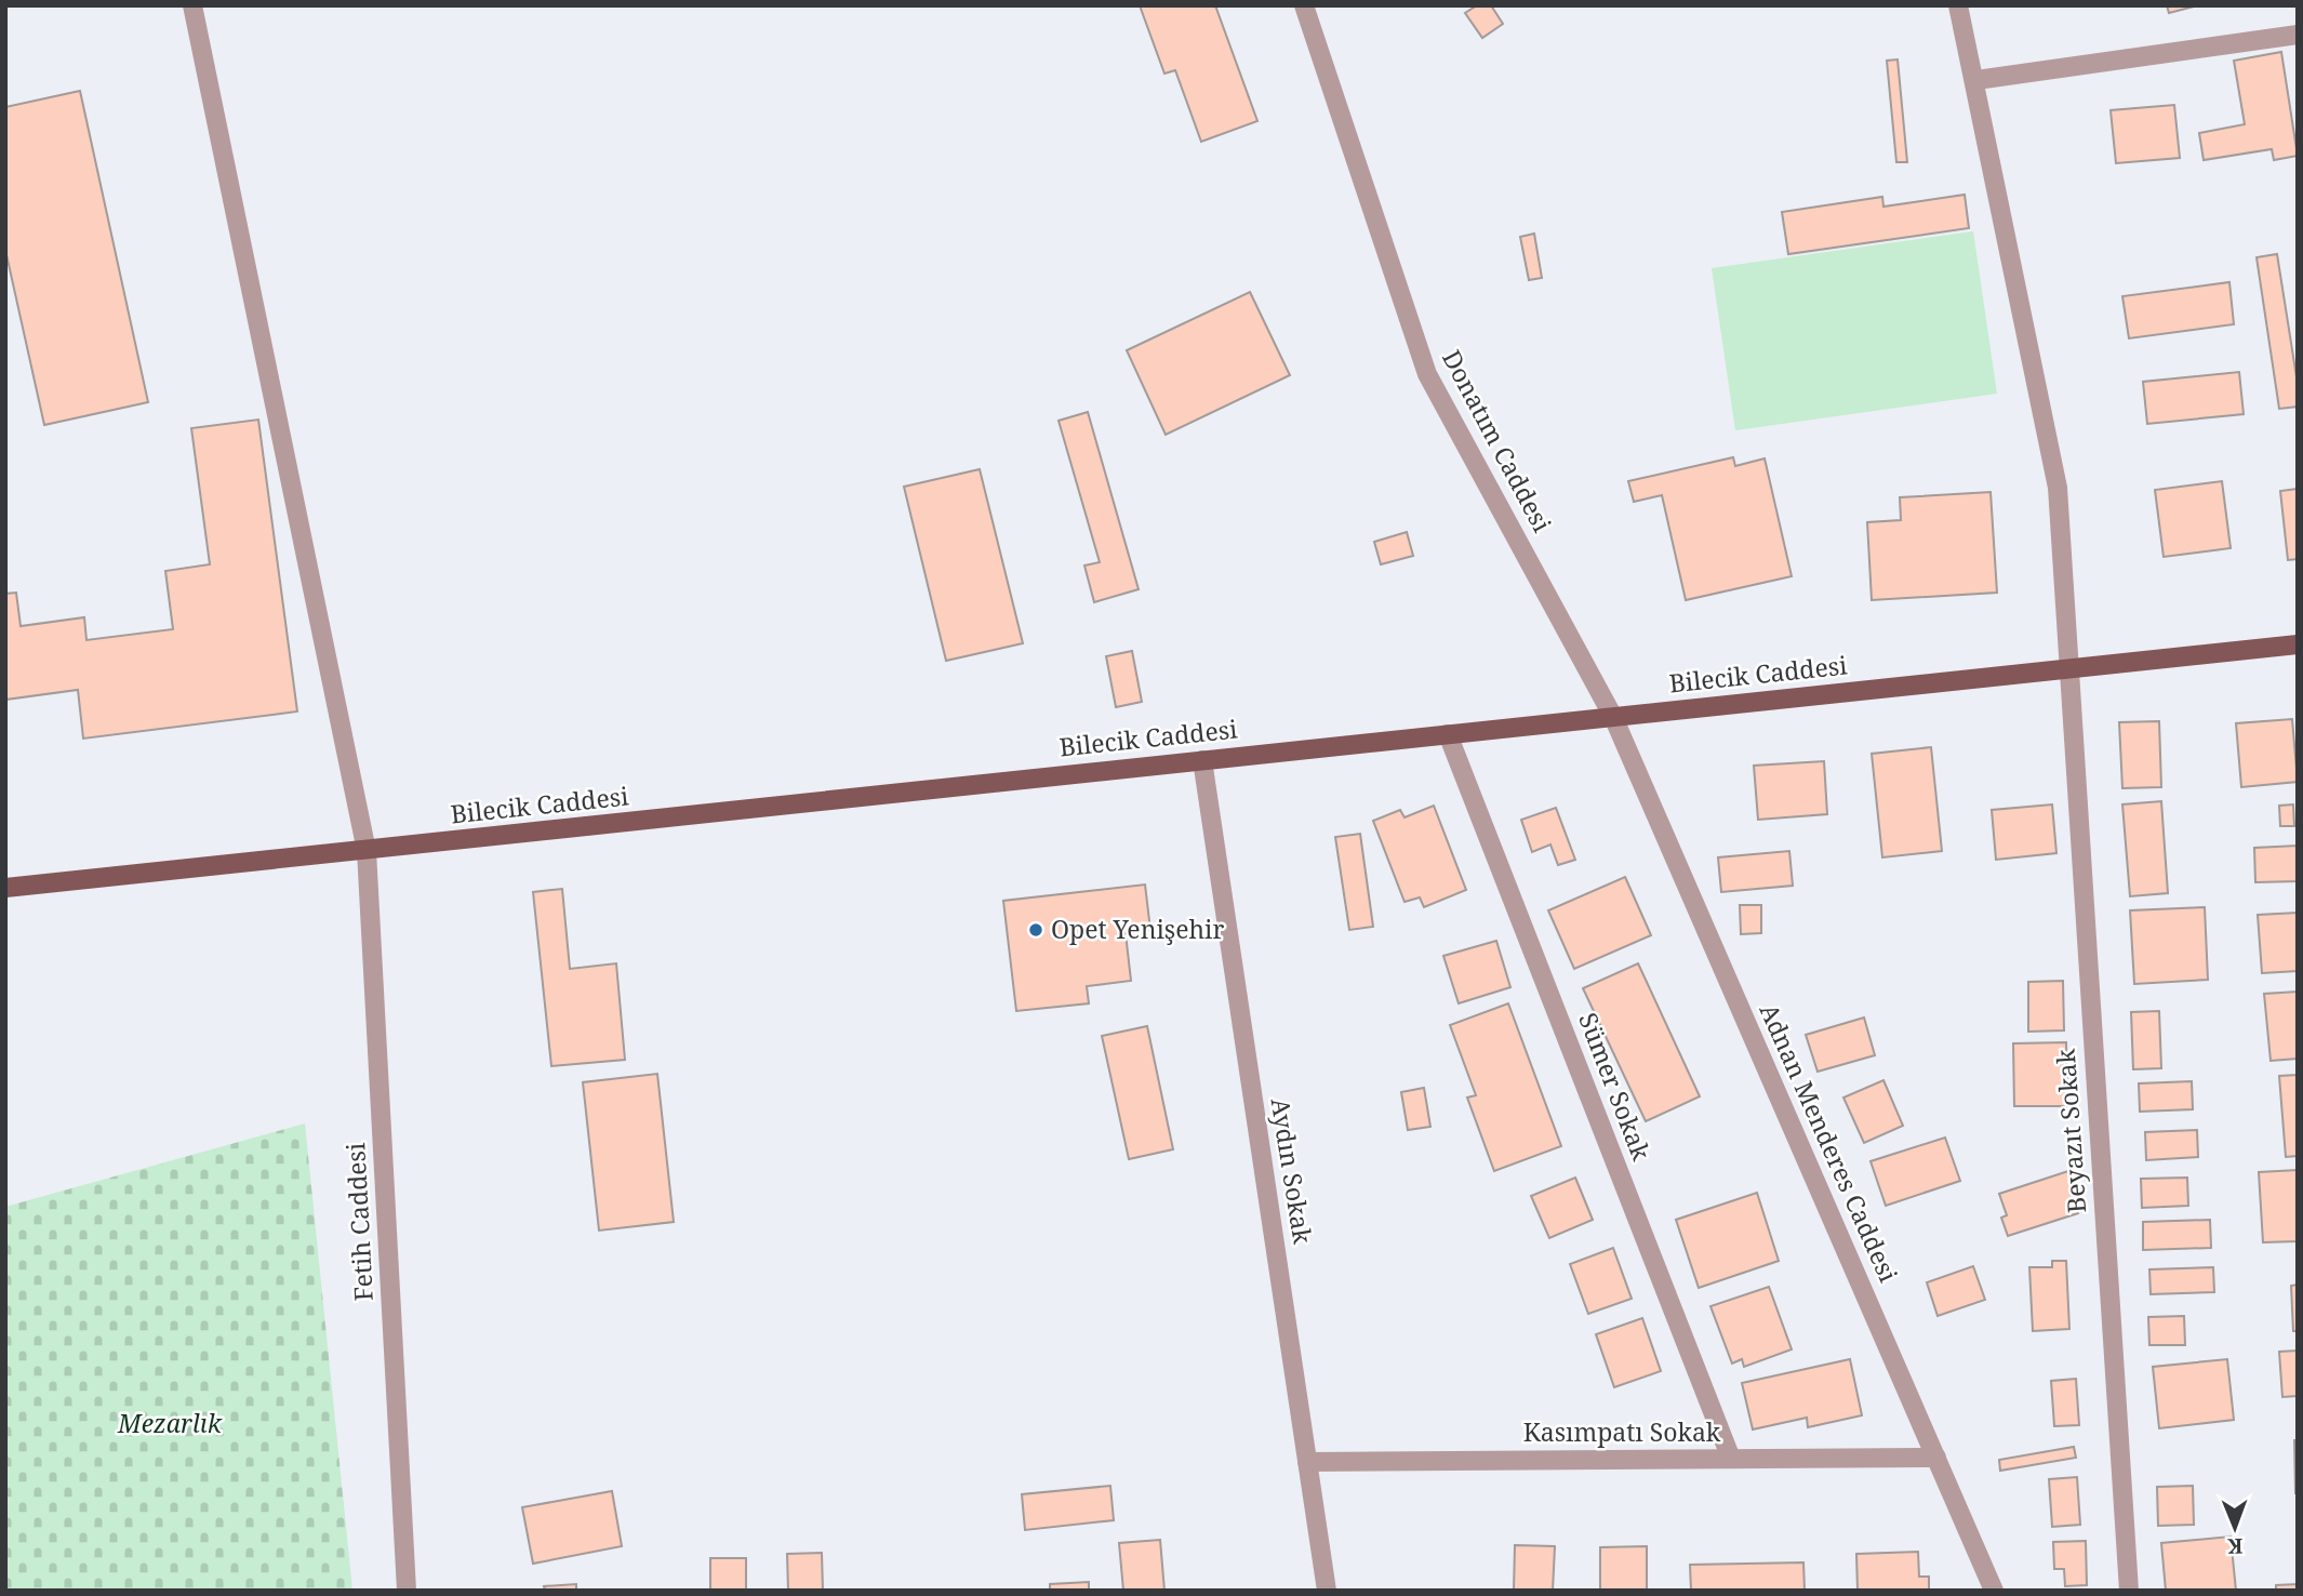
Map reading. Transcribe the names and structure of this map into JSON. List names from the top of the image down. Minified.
{"streets":{"main road":["Bilecik Caddesi"],"street":["Donatım Caddesi","Sümer Sokak","Beyazıt Sokak","Adnan Menderes Caddesi","Aydın Sokak","Fetih Caddesi","Kasımpatı Sokak"]},"crossings":[["Donatım Caddesi","Bilecik Caddesi"],["Donatım Caddesi","Adnan Menderes Caddesi"],["Bilecik Caddesi","Sümer Sokak"],["Bilecik Caddesi","Beyazıt Sokak"],["Bilecik Caddesi","Adnan Menderes Caddesi"],["Bilecik Caddesi","Aydın Sokak"],["Bilecik Caddesi","Fetih Caddesi"],["Sümer Sokak","Kasımpatı Sokak"],["Adnan Menderes Caddesi","Kasımpatı Sokak"],["Aydın Sokak","Kasımpatı Sokak"]],"parks":["Mezarlık"],"places":["Opet Yenişehir"],"north":"bottom"}
